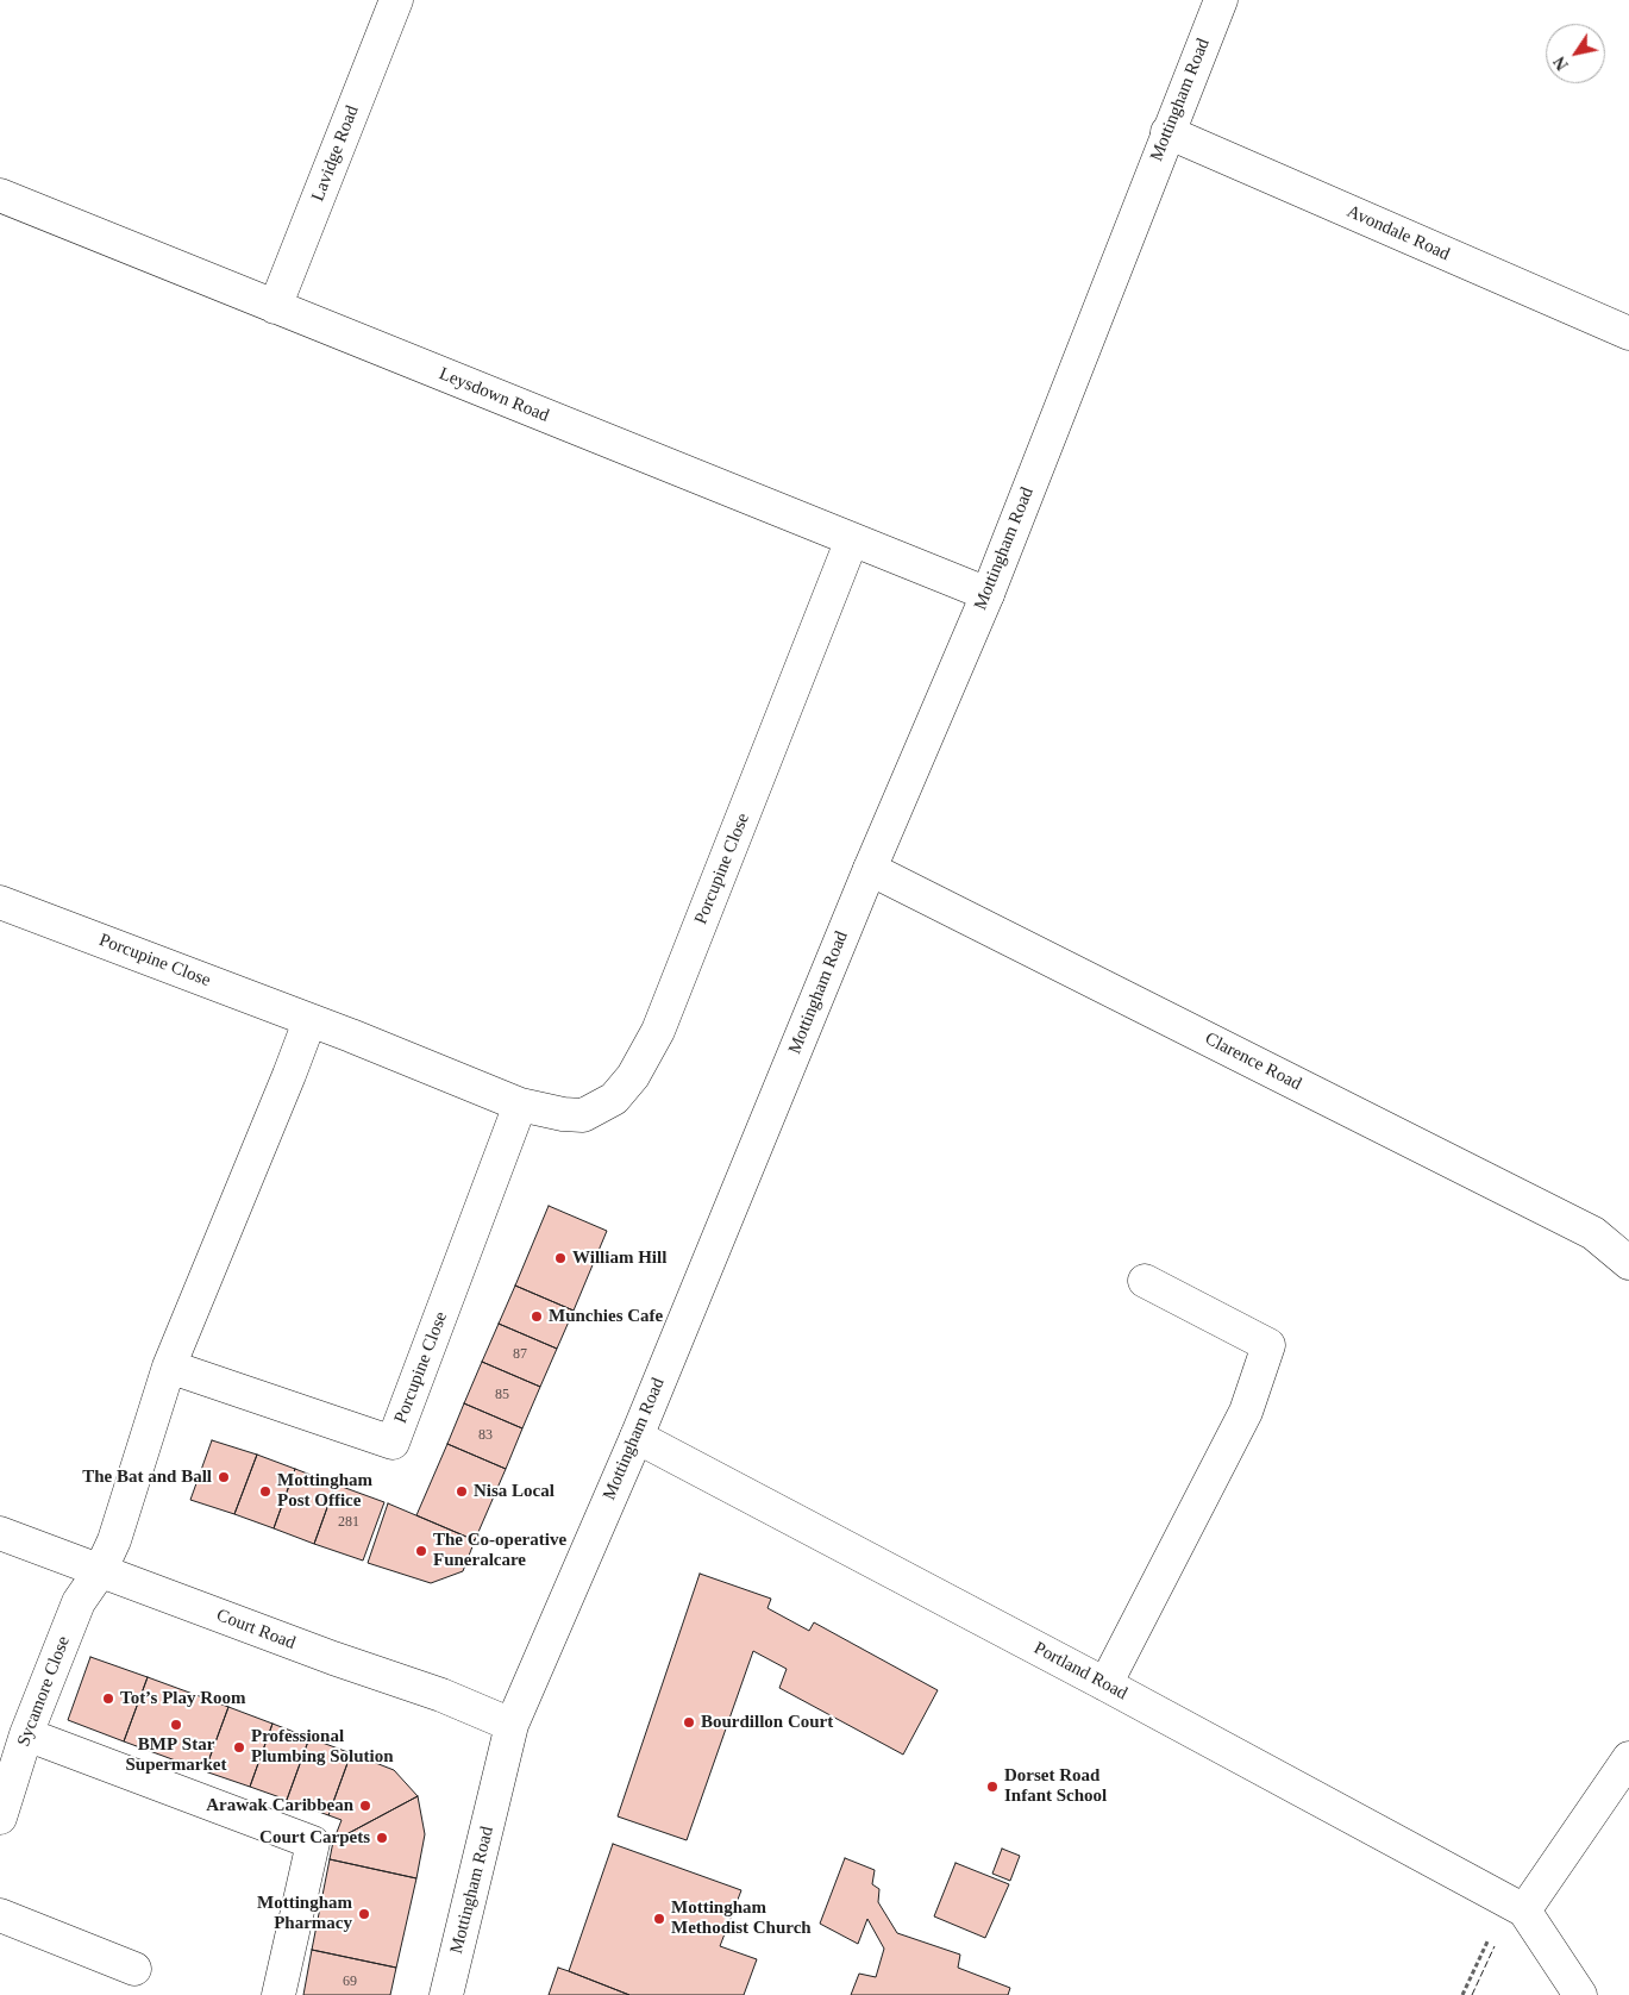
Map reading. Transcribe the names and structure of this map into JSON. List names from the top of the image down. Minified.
{"streets":{"street":["Mottingham Road","Lavidge Road","Avondale Road","Leysdown Road","Porcupine Close","Clarence Road","Court Road","Portland Road","Sycamore Close"]},"crossings":[["Mottingham Road","Avondale Road"],["Mottingham Road","Leysdown Road"],["Mottingham Road","Clarence Road"],["Mottingham Road","Court Road"],["Mottingham Road","Portland Road"],["Lavidge Road","Leysdown Road"],["Leysdown Road","Porcupine Close"],["Court Road","Sycamore Close"]],"places":["William Hill","Munchies Cafe","The Bat and Ball","Mottingham Post Office","Nisa Local","The Co-operative Funeralcare","Tot’s Play Room","Bourdillon Court","BMP Star Supermarket","Professional Plumbing Solution","Dorset Road Infant School","Arawak Caribbean","Court Carpets","Mottingham Pharmacy","Mottingham Methodist Church"],"house_numbers":["87","85","83","281","69"],"north":"bottom left"}
